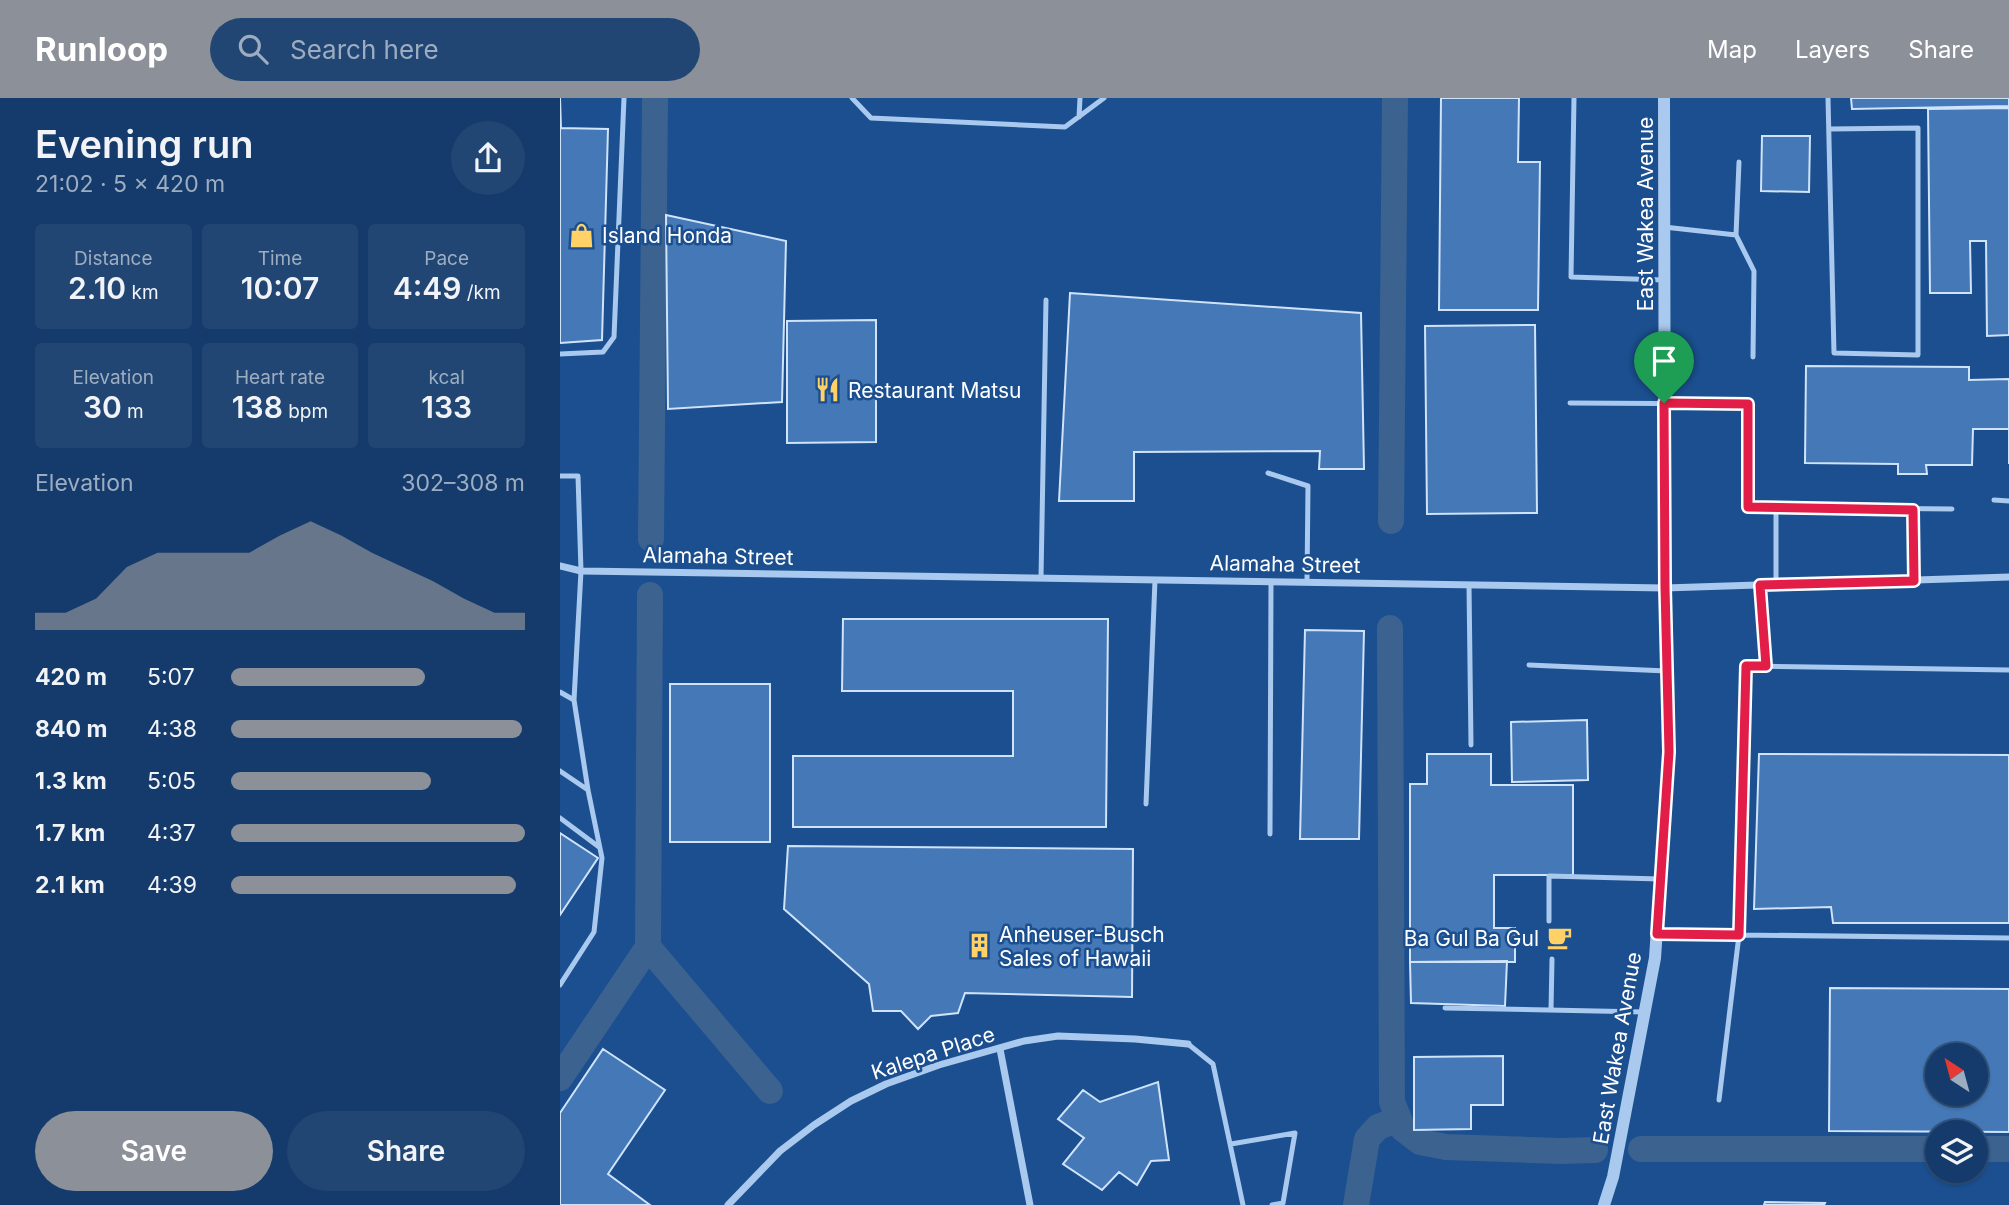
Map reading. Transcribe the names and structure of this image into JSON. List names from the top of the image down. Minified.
{"streets":{"street":["East Wakea Avenue","Alamaha Street","Kalepa Place"]},"crossings":[["East Wakea Avenue","Alamaha Street"]],"places":{"shop":["Island Honda"],"restaurant":["Restaurant Matsu"],"cafe":["Ba Gul Ba Gul"],"building":["Anheuser-Busch Sales of Hawaii"]},"north":"top left","page":{"header":"Runloop","search":"Search here","nav":["Map","Layers","Share"],"heading":["Evening run","21:02 · 5 × 420 m"],"stats":[["Distance","2.10 km"],["Time","10:07"],["Pace","4:49 /km"],["Elevation","30 m"],["Heart rate","138 bpm"],["kcal","133"]],"chart":["Elevation","302–308 m"],"list":[{"name":"420 m","note":"5:07"},{"name":"840 m","note":"4:38"},{"name":"1.3 km","note":"5:05"},{"name":"1.7 km","note":"4:37"},{"name":"2.1 km","note":"4:39"}],"buttons":["Save","Share"]}}
